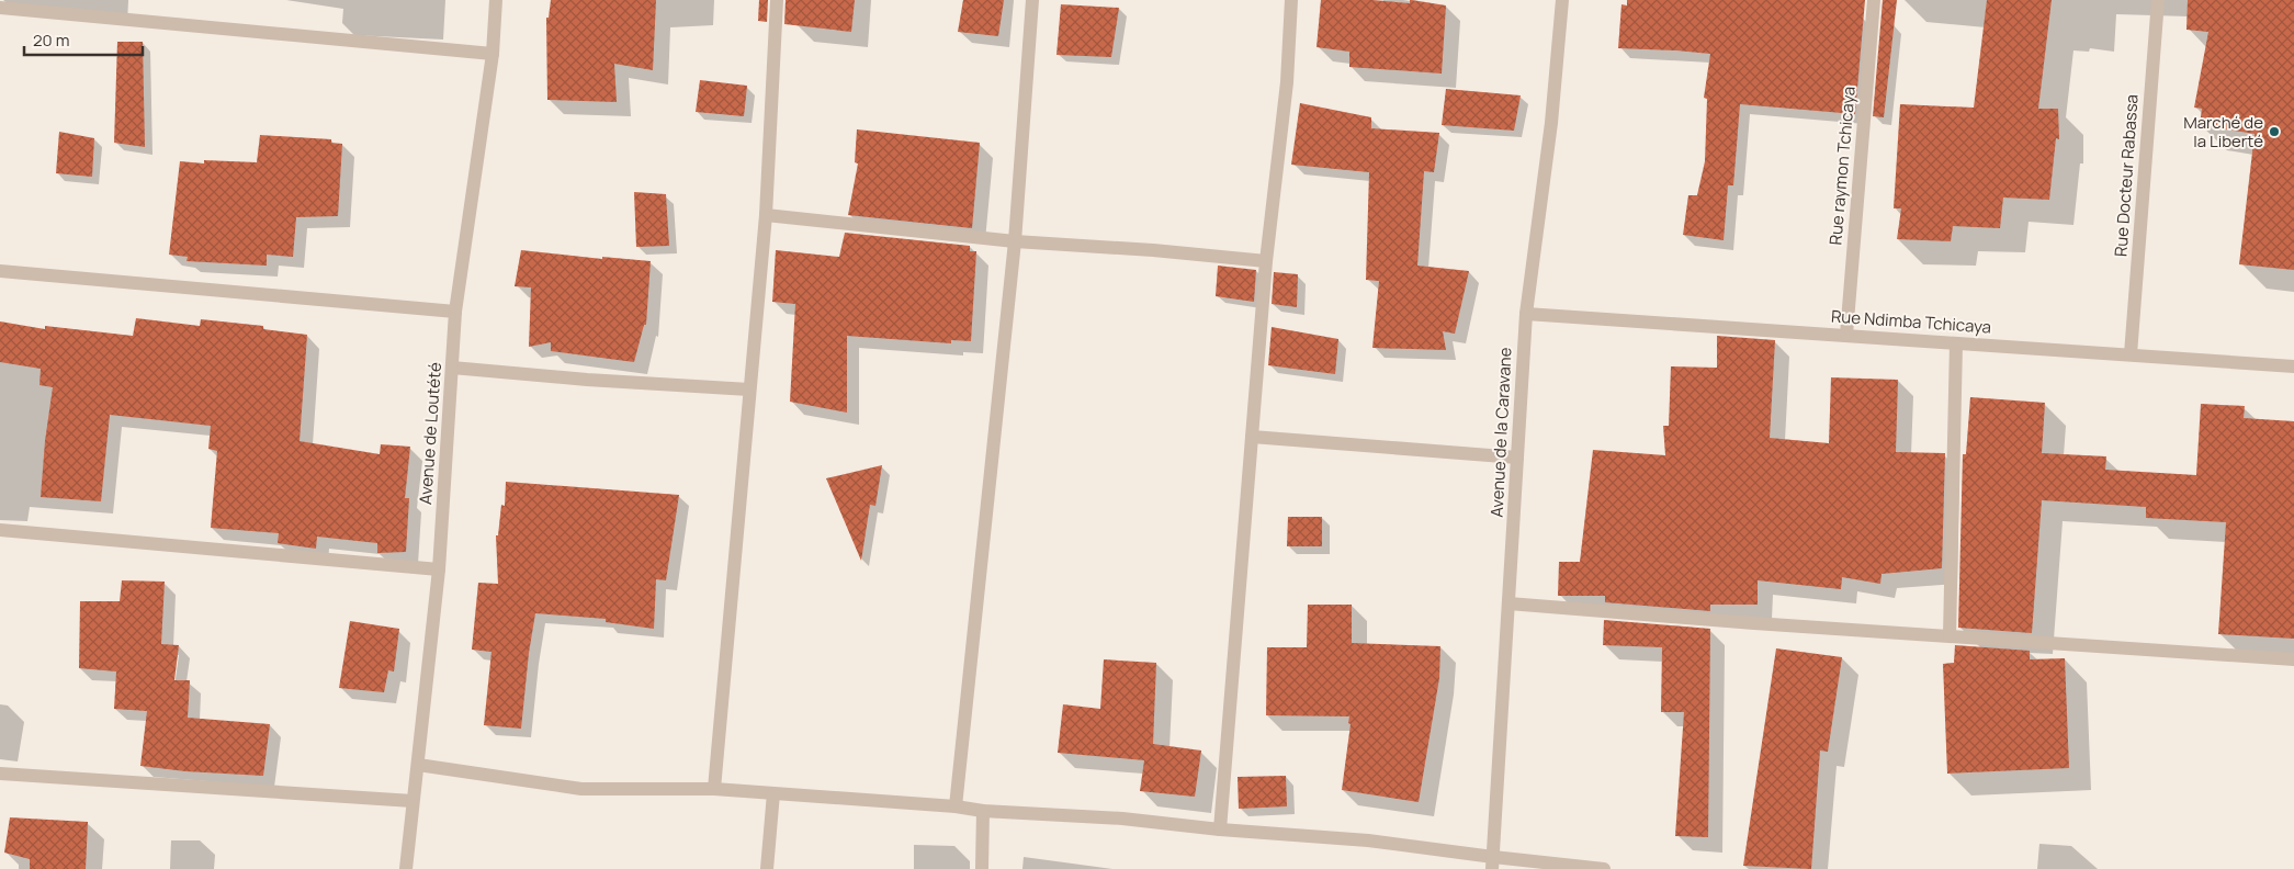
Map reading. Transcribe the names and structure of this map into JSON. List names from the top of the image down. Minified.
{"streets":{"street":["Rue raymon Tchicaya","Rue Docteur Rabassa","Rue Ndimba Tchicaya","Avenue de la Caravane","Avenue de Loutété"]},"crossings":[["Rue raymon Tchicaya","Rue Ndimba Tchicaya"],["Rue Docteur Rabassa","Rue Ndimba Tchicaya"],["Rue Ndimba Tchicaya","Avenue de la Caravane"]],"places":["Marché de la Liberté"],"scale_bar":"20 m"}
